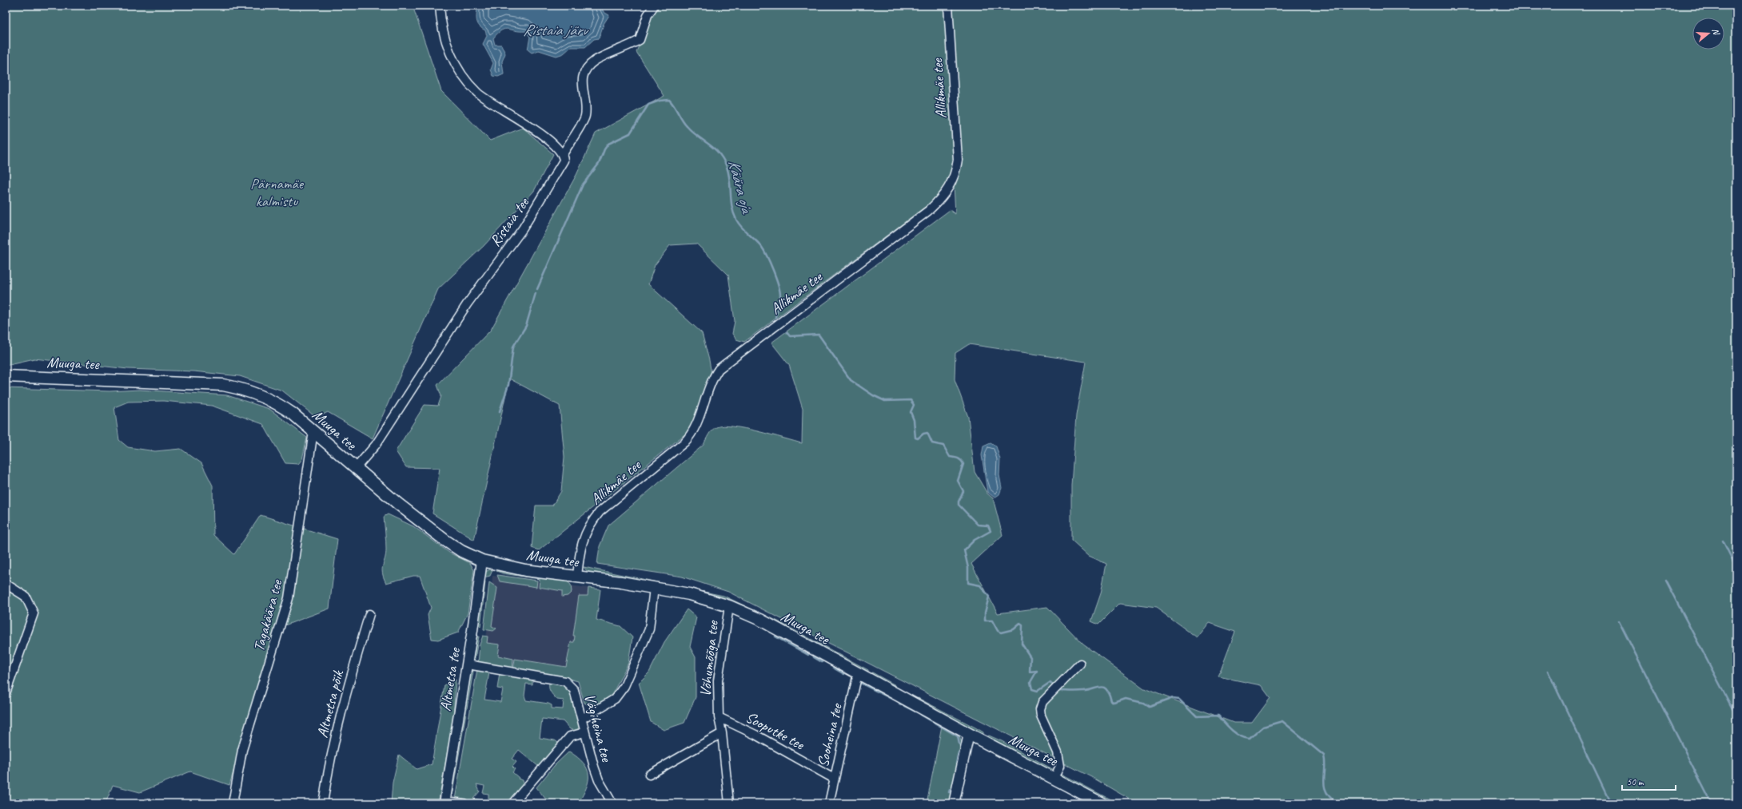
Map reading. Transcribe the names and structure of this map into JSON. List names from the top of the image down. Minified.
{"streets":{"main road":["Muuga tee"],"street":["Allikmäe tee","Ristaia tee","Tagakäära tee","Võhumõõga tee","Altmetsa tee","Altmetsa põik","Vägiheina tee","Sooputke tee","Sooheina tee"]},"crossings":[["Allikmäe tee","Muuga tee"],["Ristaia tee","Muuga tee"],["Muuga tee","Tagakäära tee"],["Muuga tee","Võhumõõga tee"],["Muuga tee","Altmetsa tee"],["Muuga tee","Sooheina tee"],["Võhumõõga tee","Sooputke tee"],["Altmetsa tee","Vägiheina tee"],["Sooputke tee","Sooheina tee"]],"water":["Ristaia järv","Käära oja"],"parks":["Pärnamäe kalmistu"],"scale_bar":"50 m","north":"right"}
